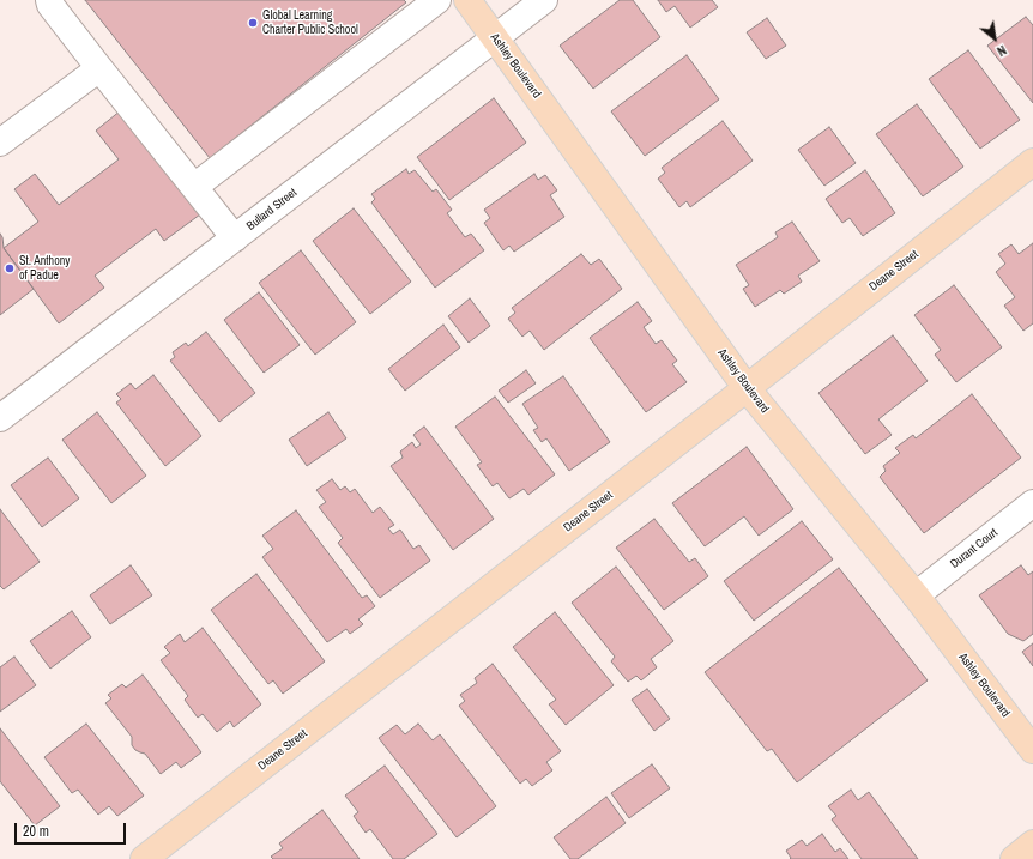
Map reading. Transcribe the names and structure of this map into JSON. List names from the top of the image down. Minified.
{"streets":{"main road":["Ashley Boulevard","Deane Street"],"street":["Bullard Street","Durant Court"]},"crossings":[["Ashley Boulevard","Bullard Street"],["Ashley Boulevard","Deane Street"],["Ashley Boulevard","Durant Court"]],"places":["Global Learning Charter Public School","St. Anthony of Padue"],"scale_bar":"20 m","north":"bottom right"}
